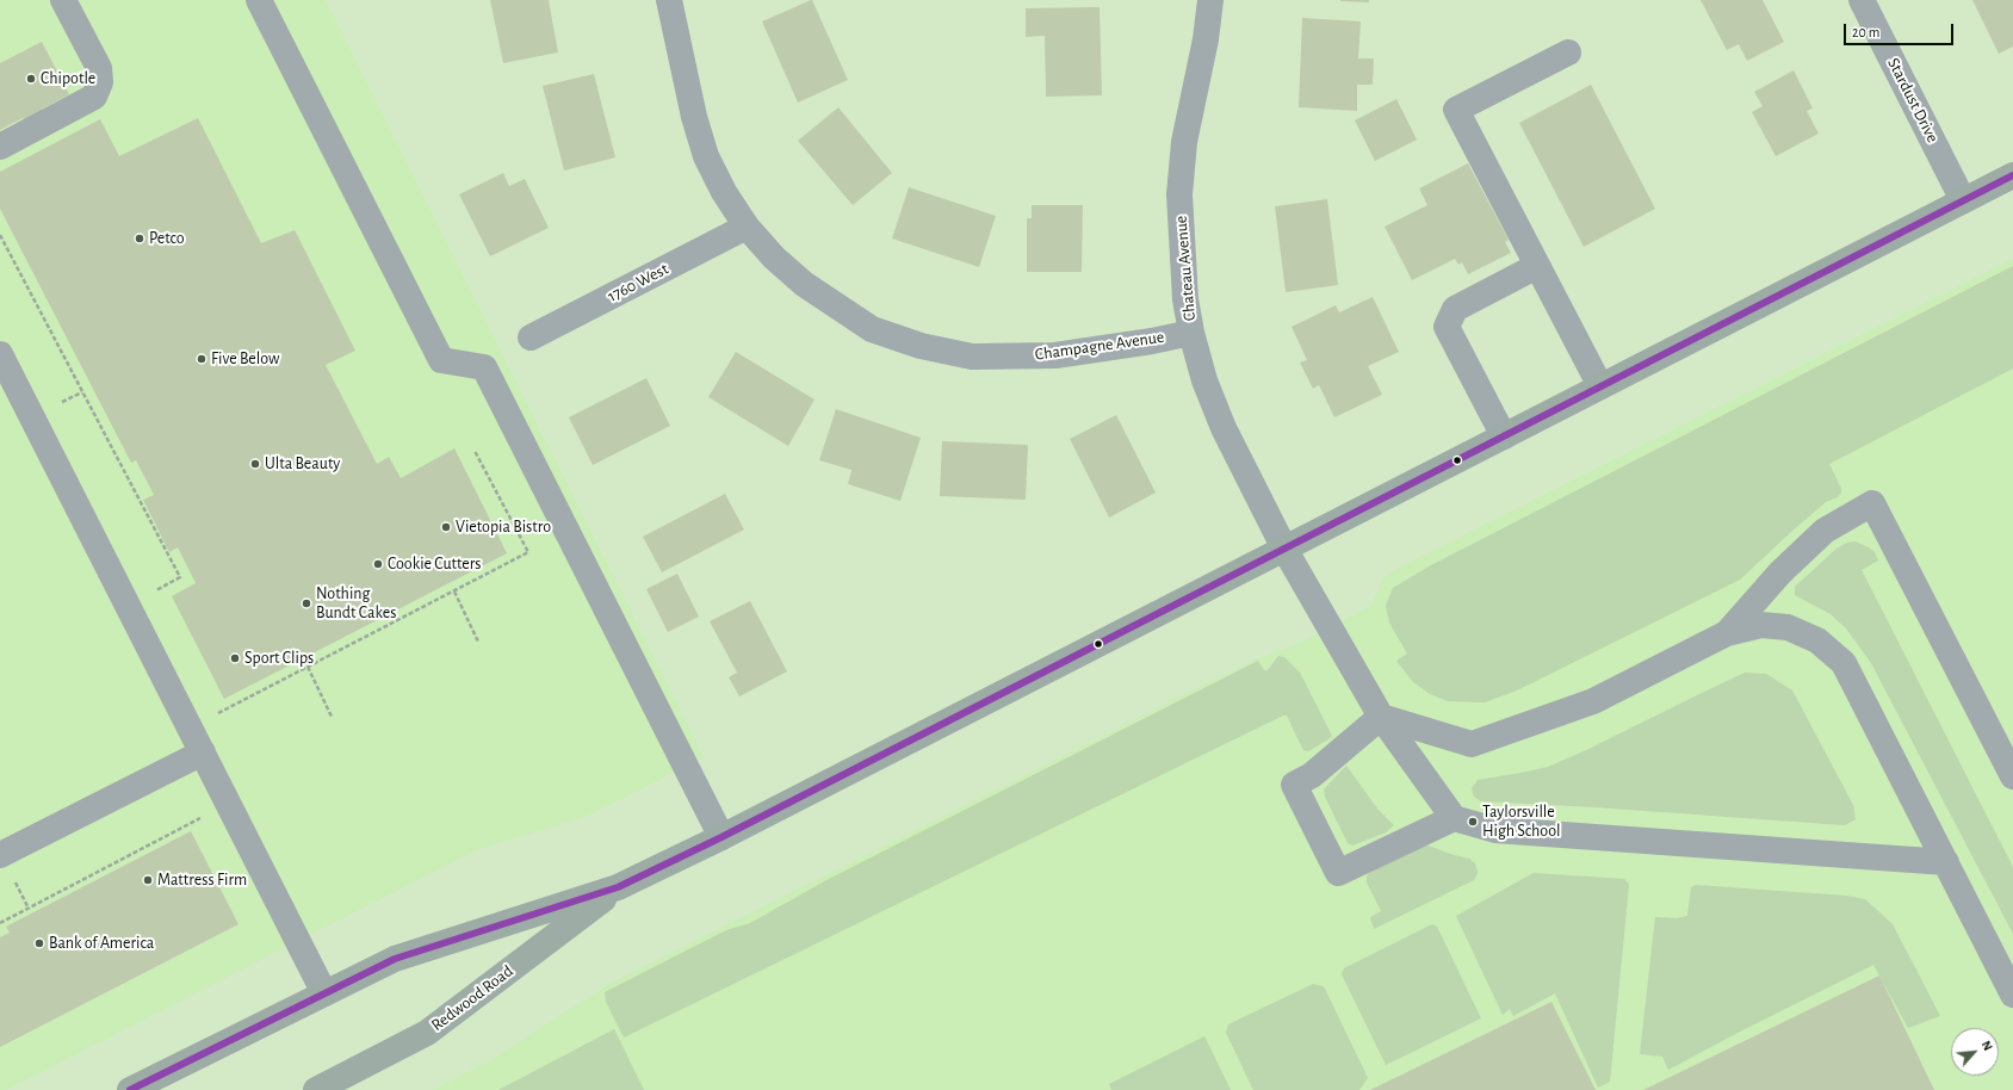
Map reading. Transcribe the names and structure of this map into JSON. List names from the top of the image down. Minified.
{"streets":{"main road":["Redwood Road"],"street":["Stardust Drive","Chateau Avenue","1760 West","Champagne Avenue"]},"crossings":[["Stardust Drive","Redwood Road"],["Chateau Avenue","Champagne Avenue"],["Chateau Avenue","Redwood Road"],["1760 West","Champagne Avenue"]],"places":["Chipotle","Petco","Five Below","Ulta Beauty","Vietopia Bistro","Cookie Cutters","Nothing Bundt Cakes","Sport Clips","Taylorsville High School","Mattress Firm","Bank of America"],"scale_bar":"20 m","north":"top right"}
